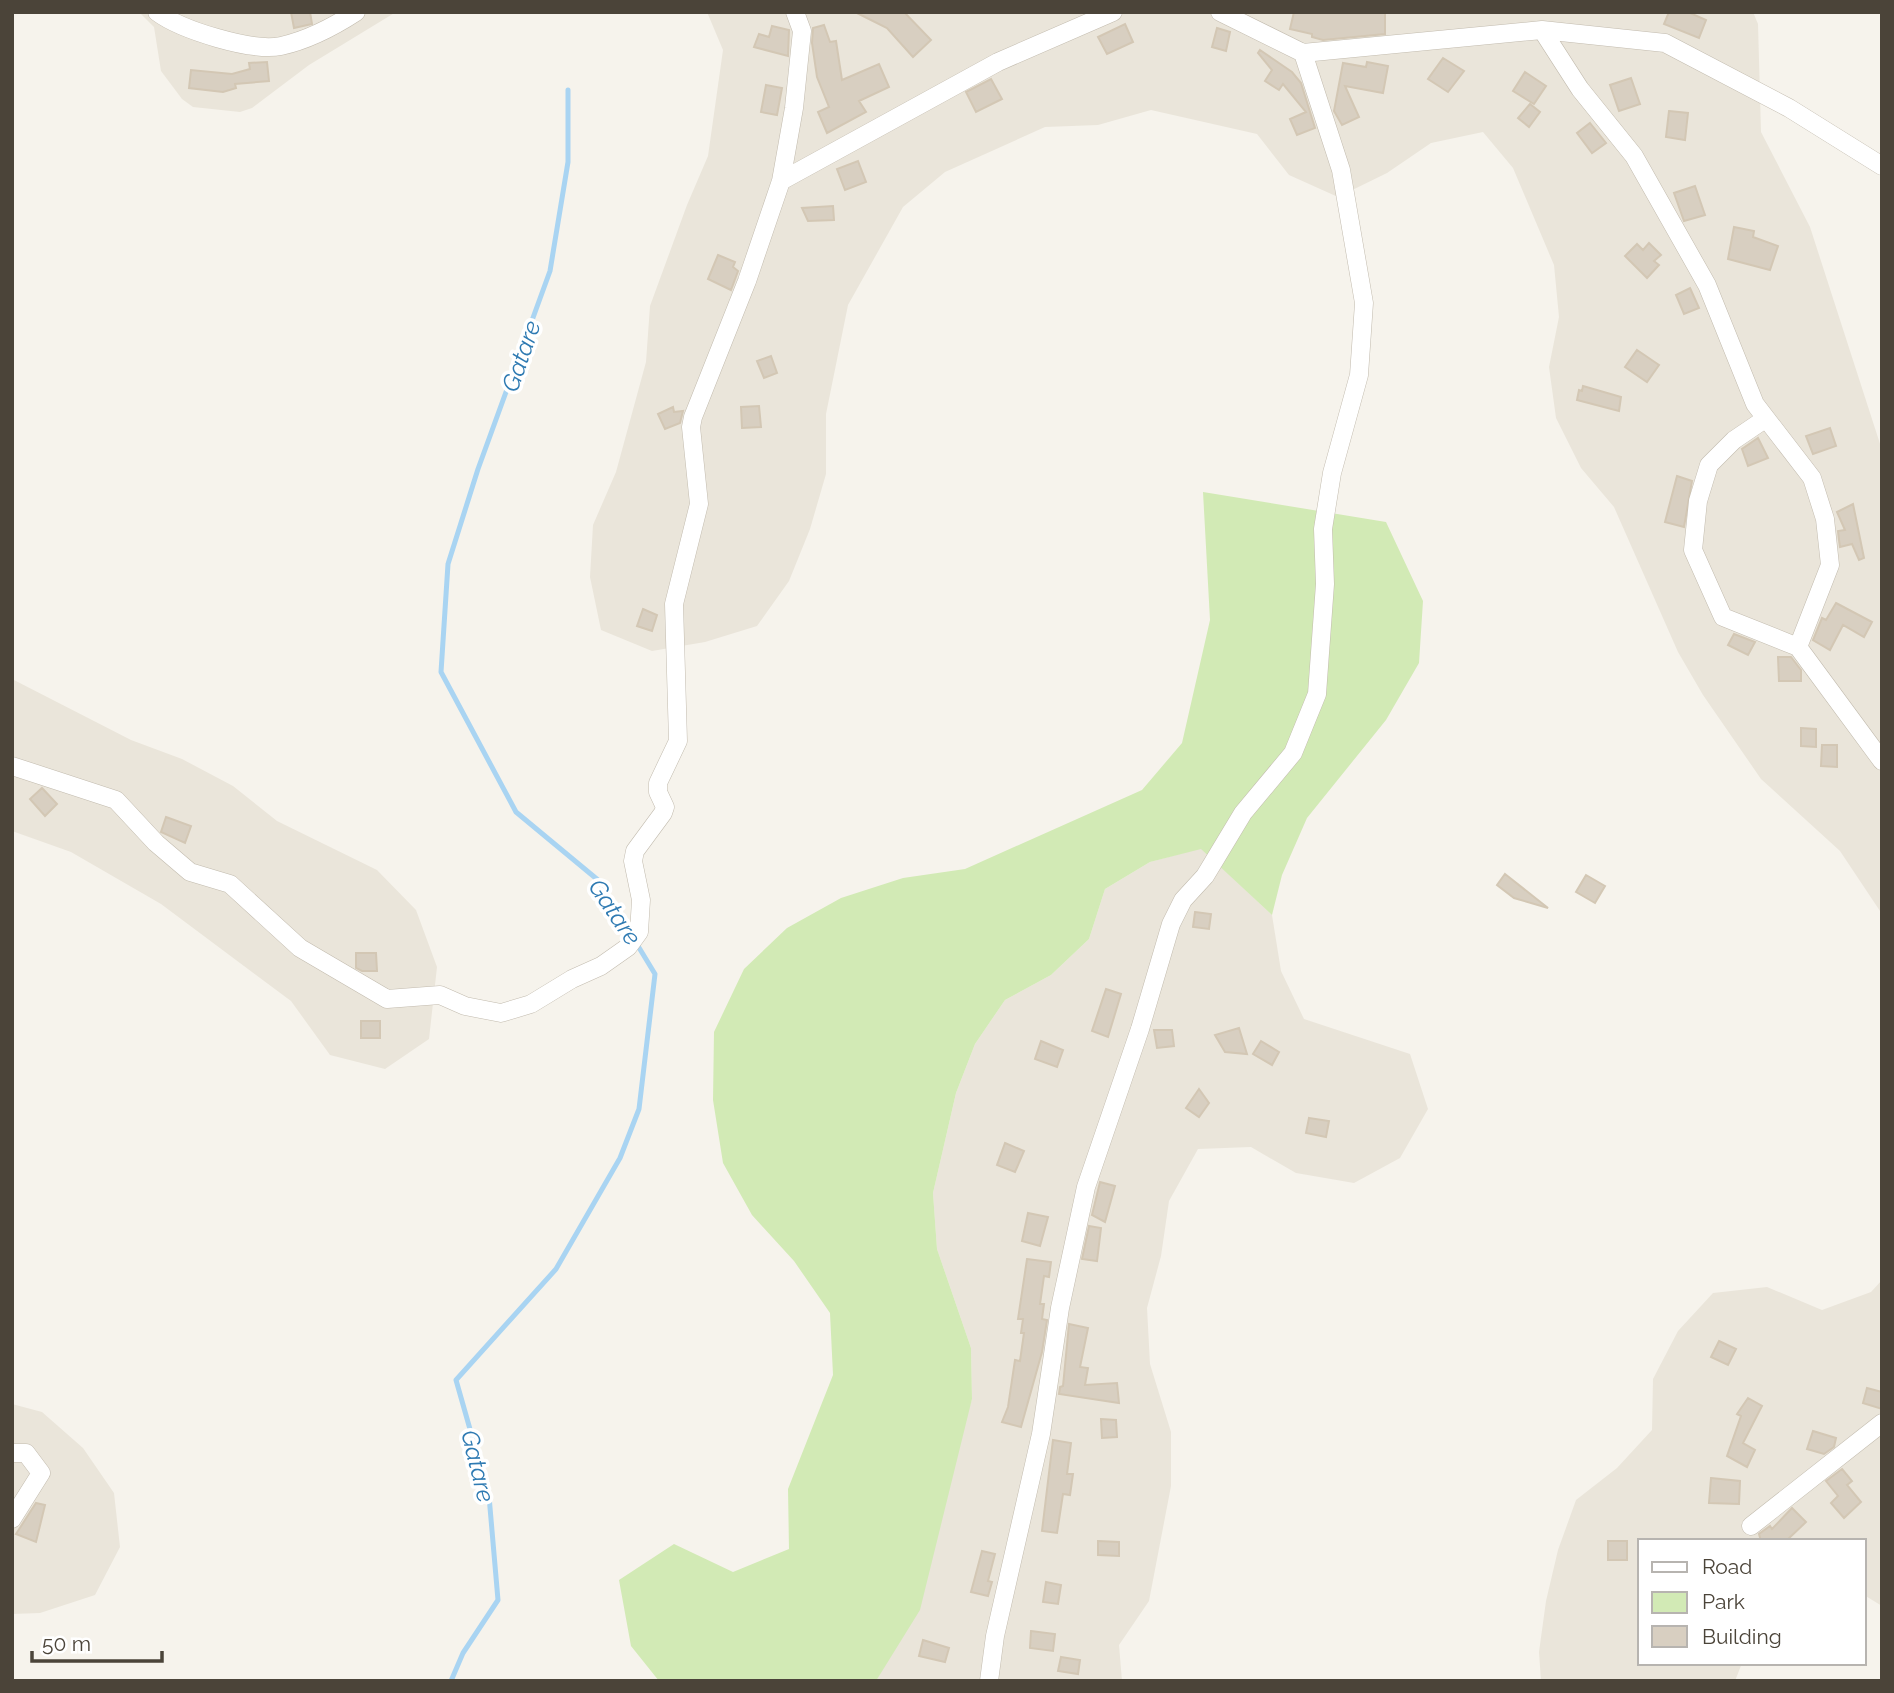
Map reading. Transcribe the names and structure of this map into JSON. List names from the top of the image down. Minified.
{"water":["Gatare"],"legend":["Road","Park","Building"],"scale_bar":"50 m"}
